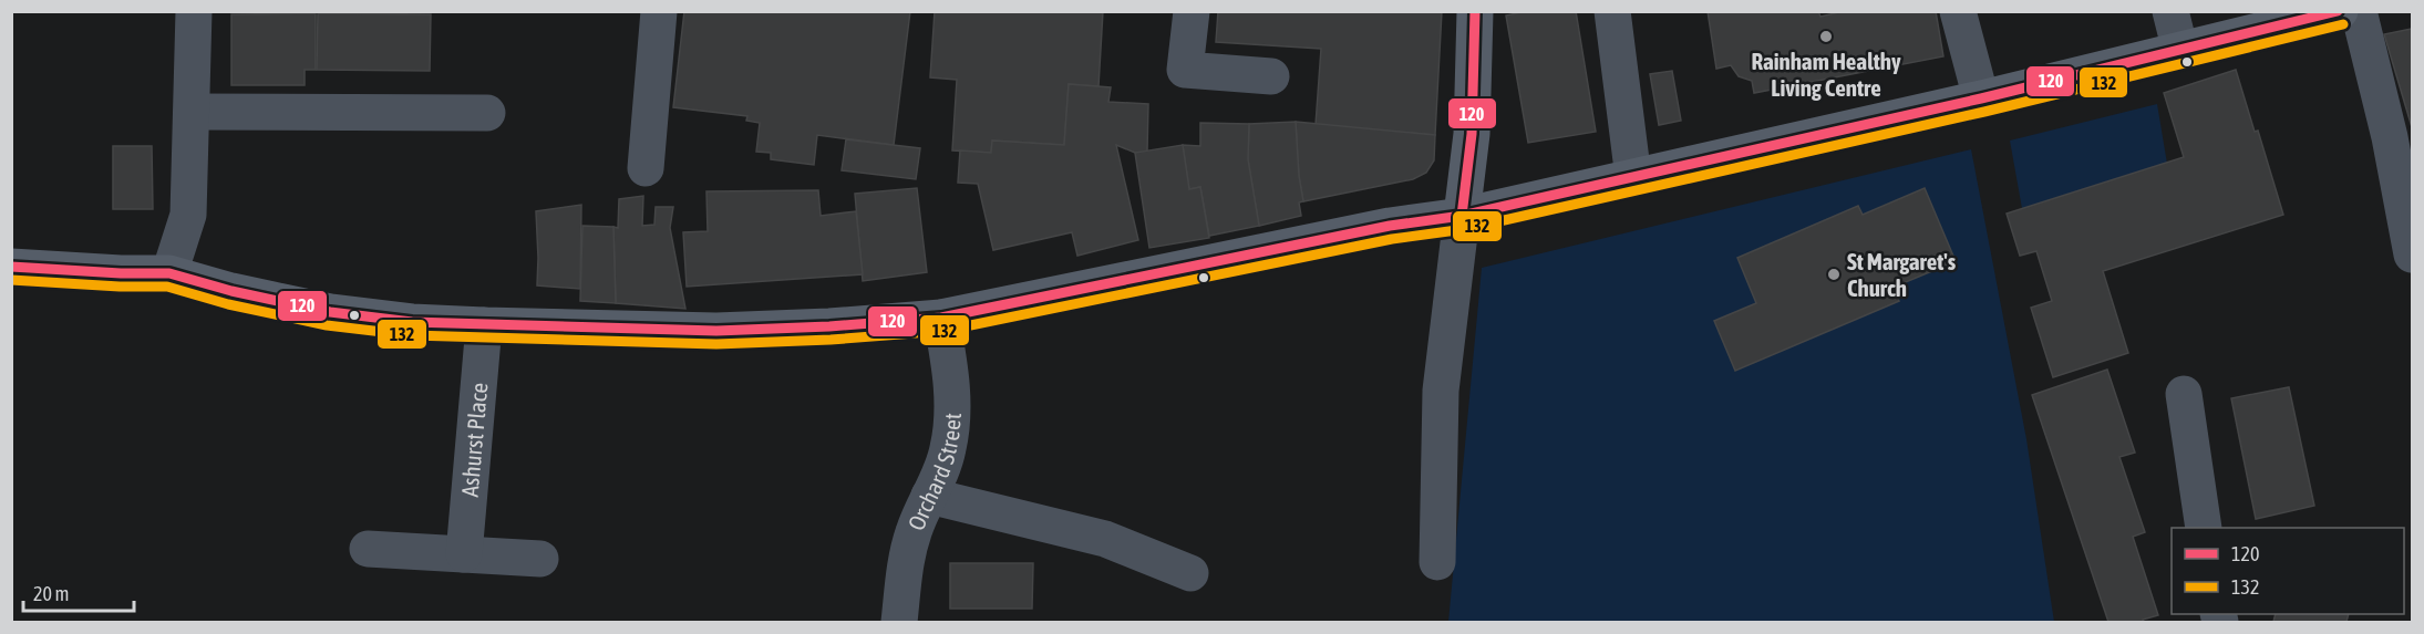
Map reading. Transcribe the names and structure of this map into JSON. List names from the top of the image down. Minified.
{"streets":{"street":["Ashurst Place","Orchard Street"]},"places":["Rainham Healthy Living Centre","St Margaret's Church"],"lines":["transit line 120","transit line 132"],"legend":["120","132"],"scale_bar":"20 m"}
